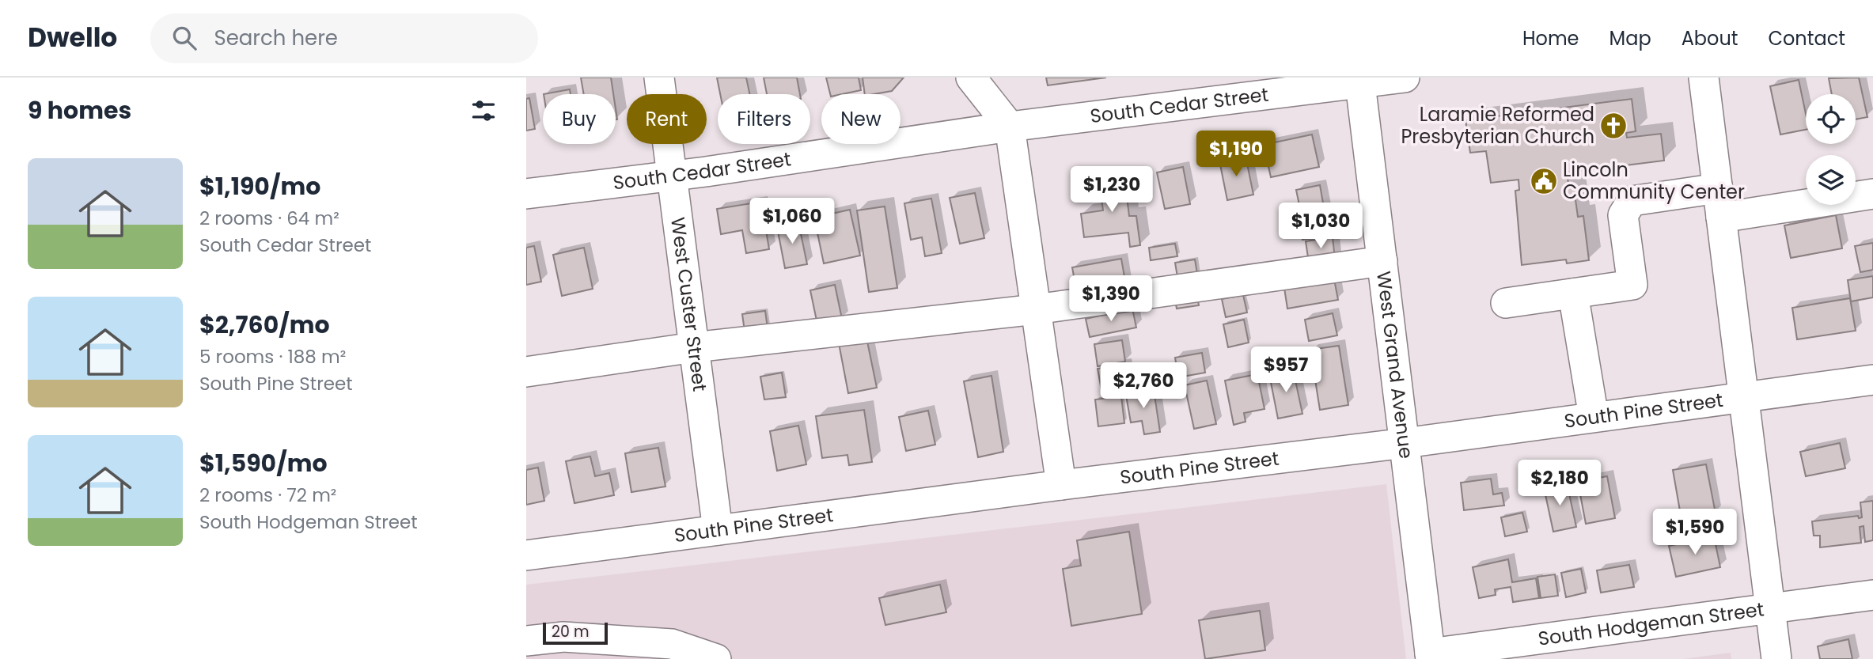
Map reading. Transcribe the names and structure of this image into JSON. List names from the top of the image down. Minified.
{"streets":{"street":["South Cedar Street","West Custer Street","West Grand Avenue","South Pine Street","South Hodgeman Street"]},"crossings":[["South Cedar Street","West Custer Street"],["South Cedar Street","West Grand Avenue"],["West Custer Street","South Pine Street"],["West Grand Avenue","South Pine Street"],["West Grand Avenue","South Hodgeman Street"]],"places":{"church":["Laramie Reformed Presbyterian Church"],"public building":["Lincoln Community Center"]},"scale_bar":"20 m","page":{"header":"Dwello","search":"Search here","nav":["Home","Map","About","Contact"],"heading":"9 homes","chip":["Buy","Rent","Filters","New"],"price":["$1,190","$1,230","$1,060","$1,030","$1,390","$957","$2,760","$2,180","$1,590"],"list":[{"name":"$1,190/mo","note":"2 rooms · 64 m² · South Cedar Street"},{"name":"$2,760/mo","note":"5 rooms · 188 m² · South Pine Street"},{"name":"$1,590/mo","note":"2 rooms · 72 m² · South Hodgeman Street"}],"scale":"20 m"}}
